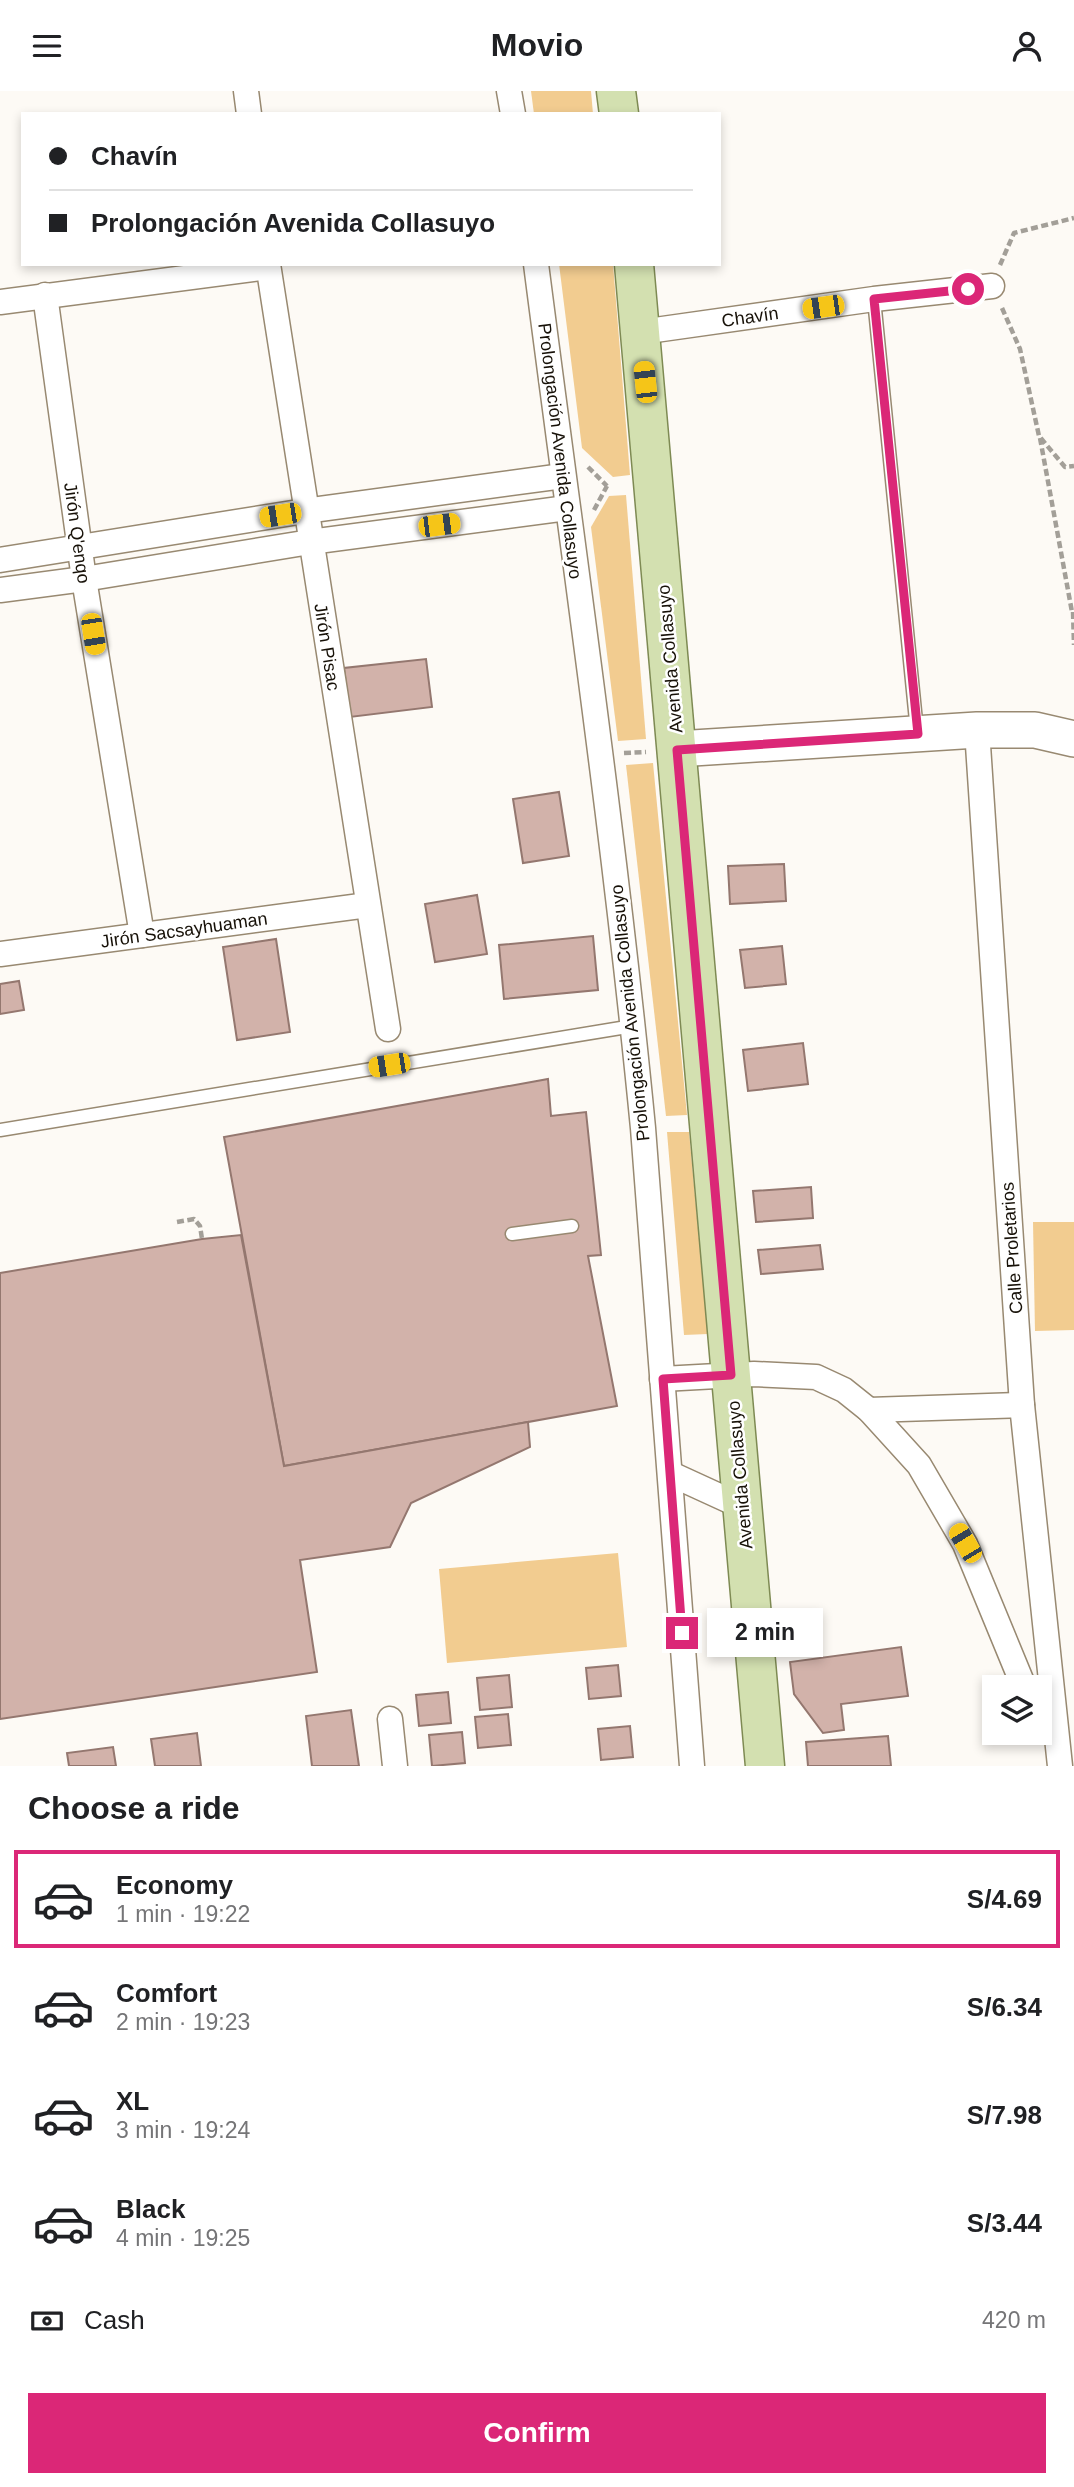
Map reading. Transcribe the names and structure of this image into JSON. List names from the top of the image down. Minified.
{"streets":{"main road":["Avenida Collasuyo"],"street":["Chavín","Prolongación Avenida Collasuyo","Jirón Q'enqo","Jirón Pisac","Jirón Sacsayhuaman","Calle Proletarios"]},"crossings":[["Chavín","Avenida Collasuyo"],["Jirón Q'enqo","Jirón Sacsayhuaman"],["Jirón Pisac","Jirón Sacsayhuaman"]],"page":{"header":"Movio","banner":["Chavín","Prolongación Avenida Collasuyo"],"bubble":"2 min","heading":"Choose a ride","list":[{"name":"Economy","note":"1 min · 19:22","value":"S/4.69"},{"name":"Comfort","note":"2 min · 19:23","value":"S/6.34"},{"name":"XL","note":"3 min · 19:24","value":"S/7.98"},{"name":"Black","note":"4 min · 19:25","value":"S/3.44"}],"pay":["Cash","420 m"],"buttons":"Confirm"}}
